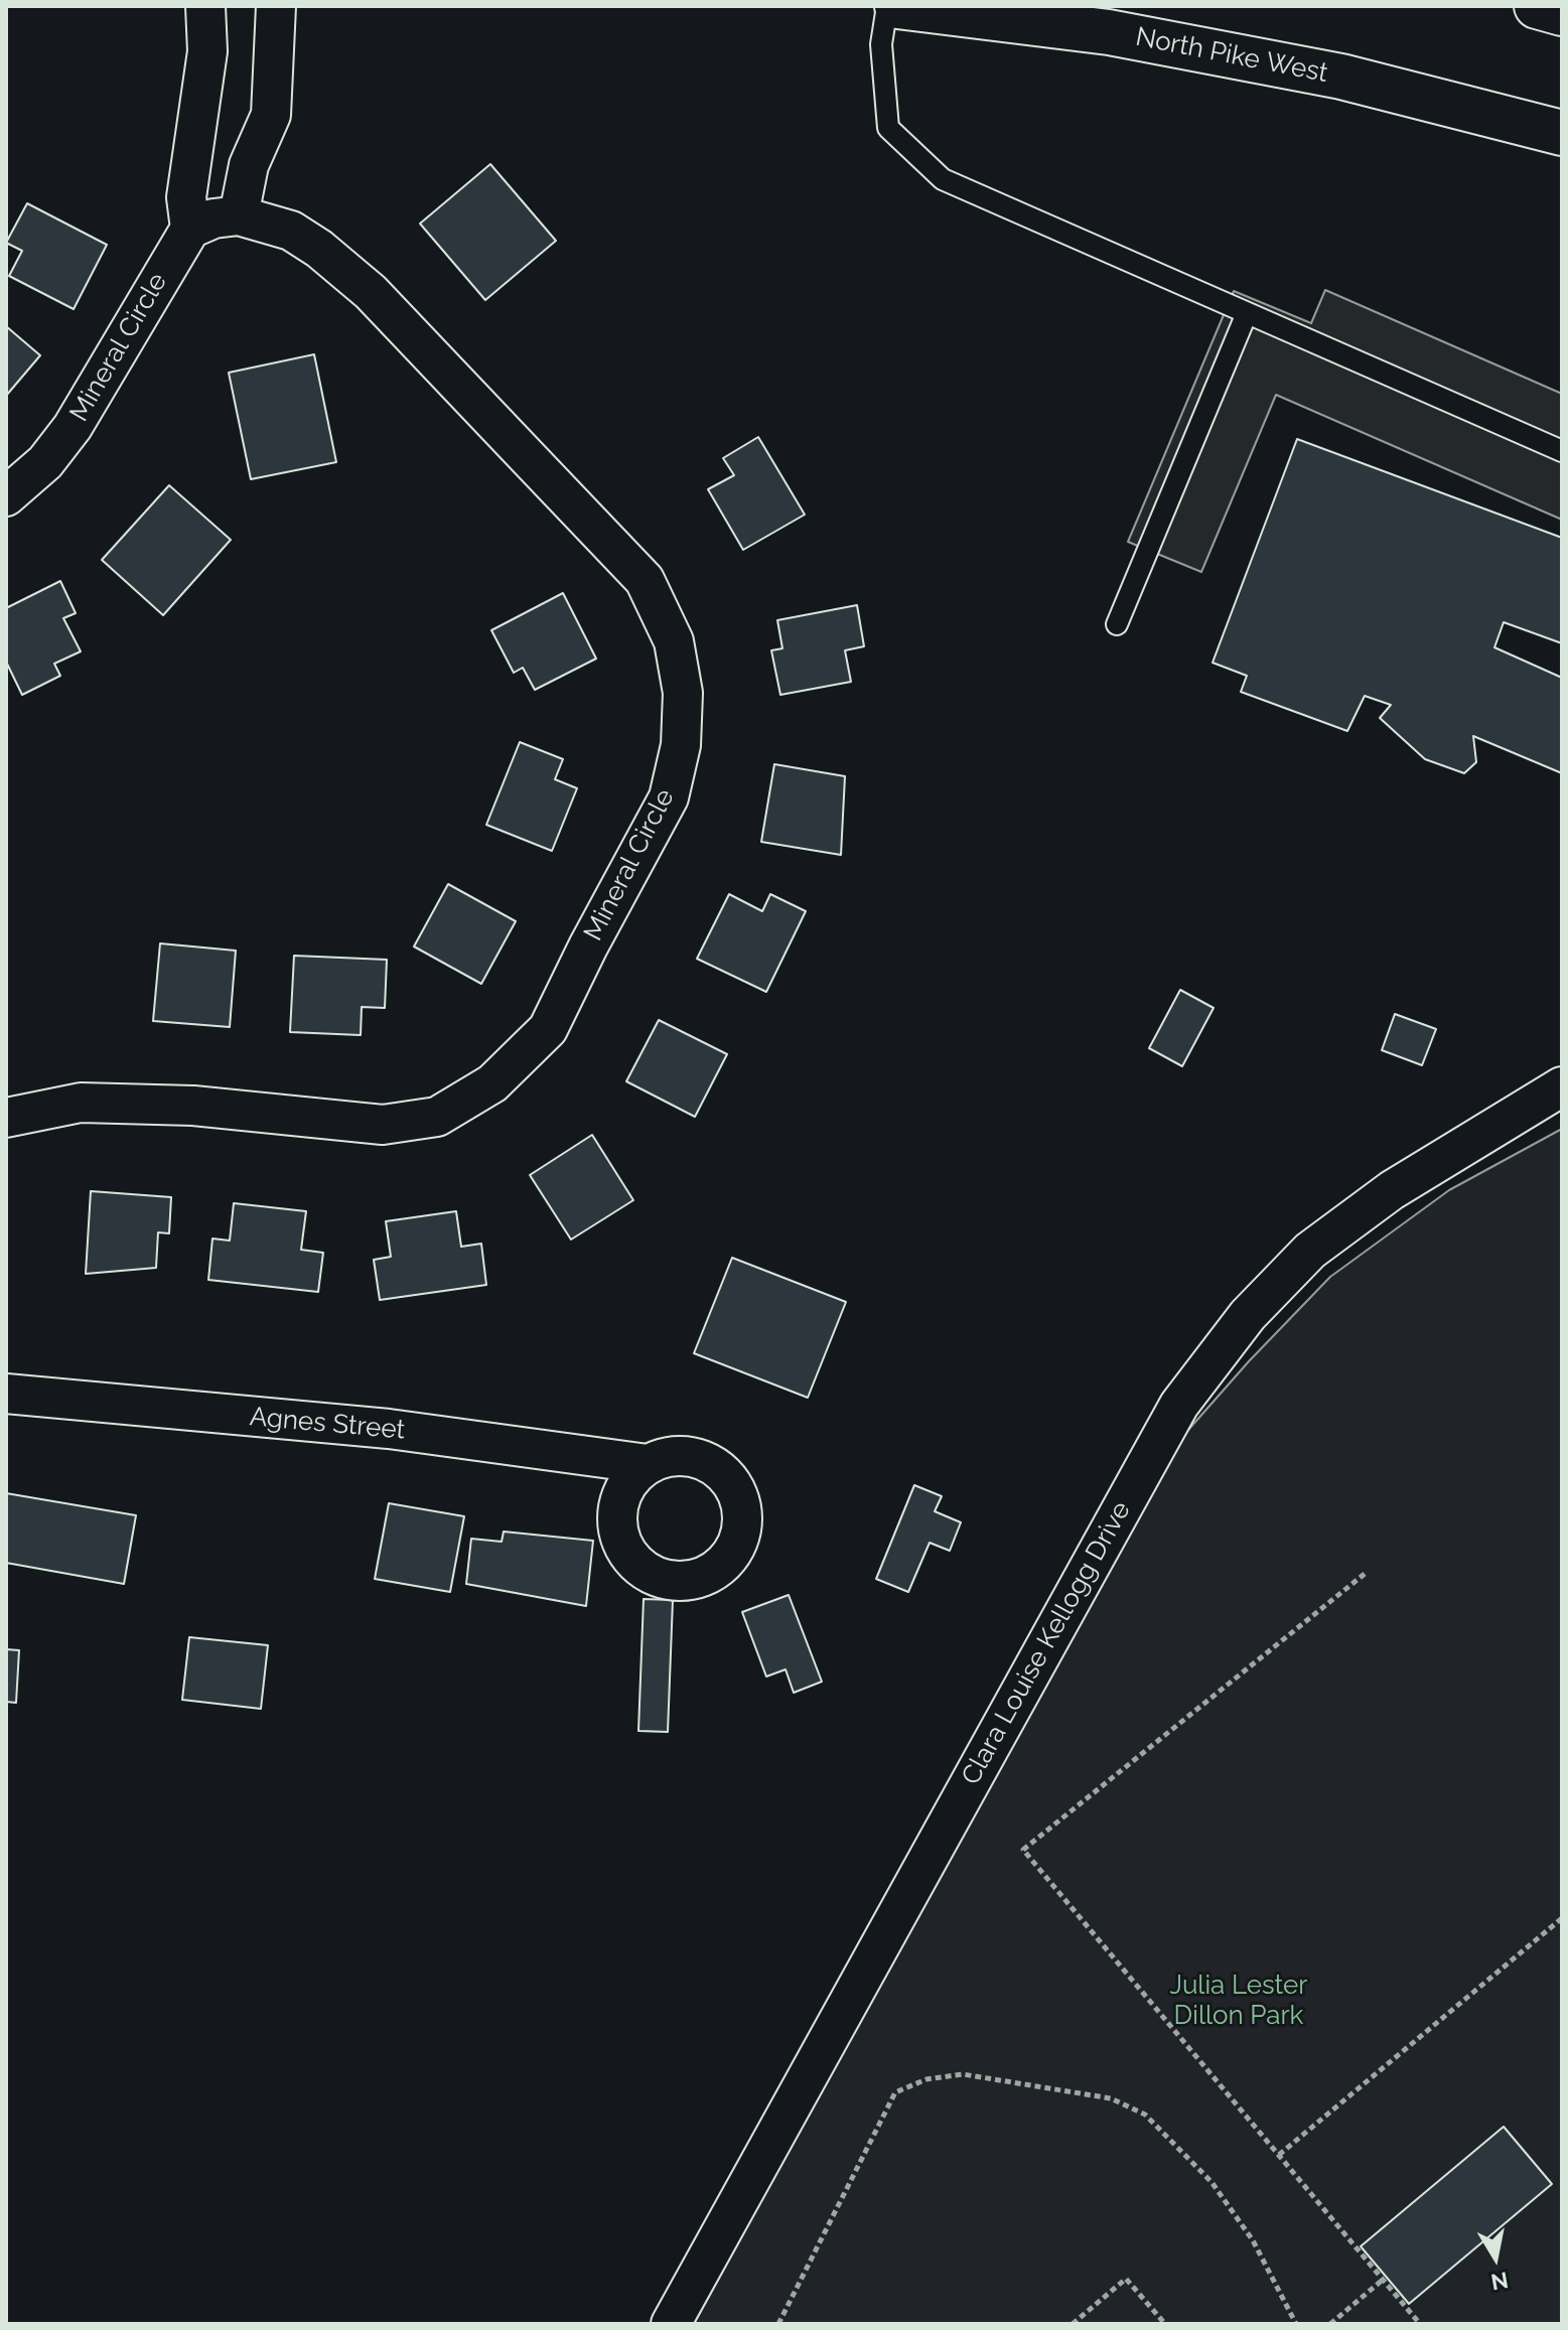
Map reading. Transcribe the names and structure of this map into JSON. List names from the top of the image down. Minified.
{"streets":{"main road":["North Pike West"],"street":["Mineral Circle","Agnes Street","Clara Louise Kellogg Drive"]},"parks":["Julia Lester Dillon Park"],"north":"bottom"}
